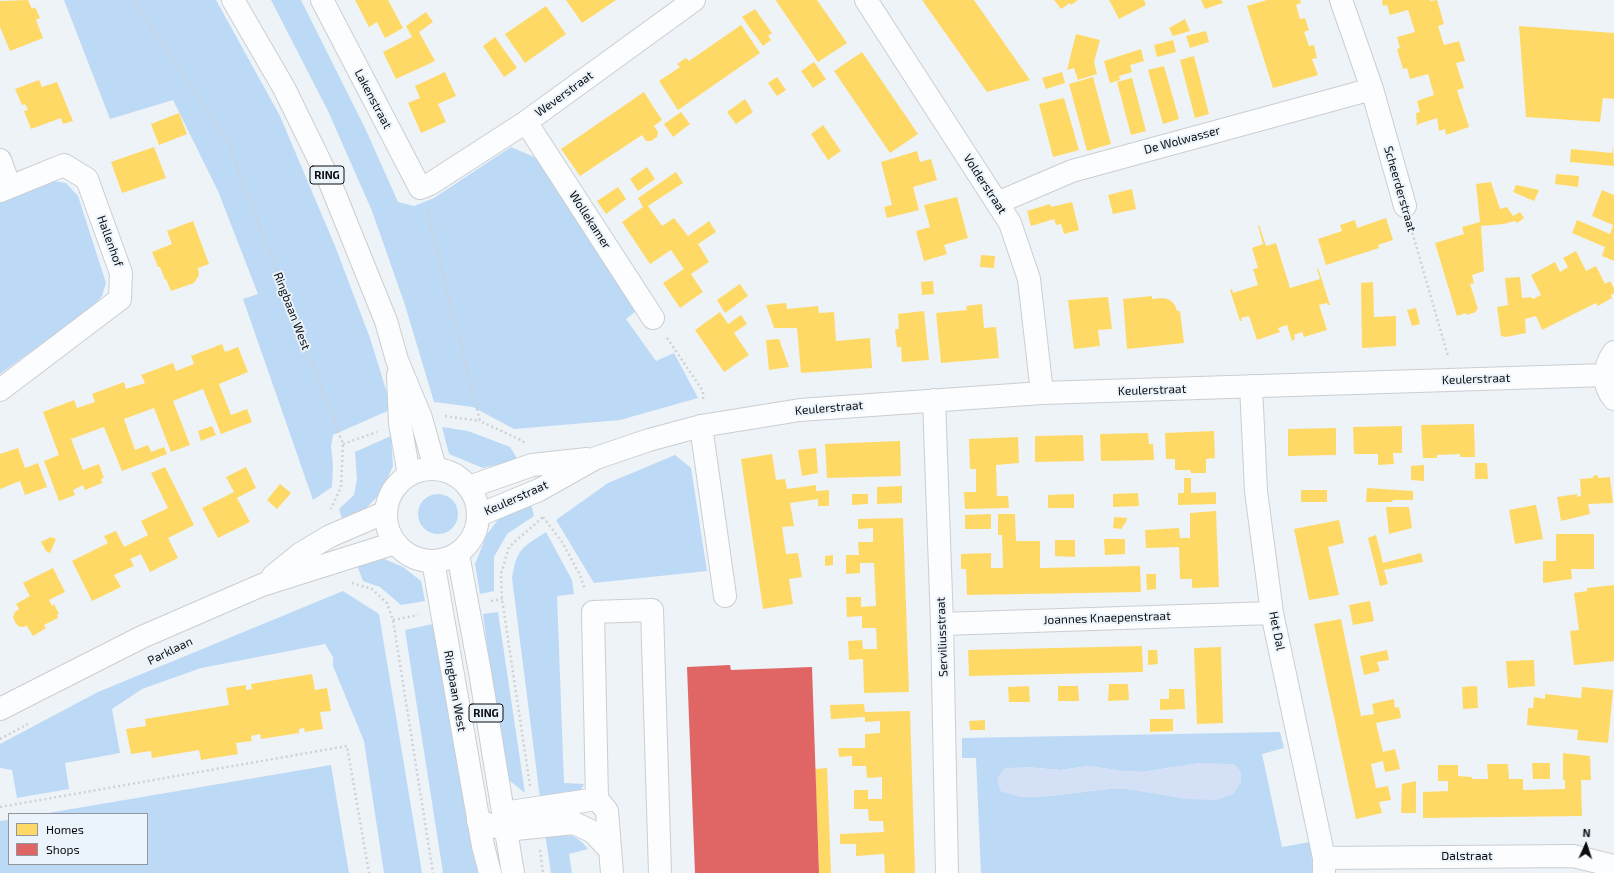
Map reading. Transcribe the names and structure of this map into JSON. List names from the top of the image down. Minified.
{"streets":{"street":["Weverstraat","Lakenstraat","De Wolwasser","RING","Volderstraat","Scheerderstraat","Wollekamer","Hallenhof","Ringbaan West","Keulerstraat","Joannes Knaepenstraat","Het Dal","Serviliusstraat","Parklaan","Dalstraat"]},"crossings":[["Weverstraat","Lakenstraat"],["Weverstraat","Wollekamer"],["De Wolwasser","Volderstraat"],["De Wolwasser","Scheerderstraat"],["RING","Ringbaan West"],["RING","Keulerstraat"],["RING","Parklaan"],["Volderstraat","Keulerstraat"],["Scheerderstraat","Keulerstraat"],["Ringbaan West","Keulerstraat"],["Ringbaan West","Parklaan"],["Keulerstraat","Het Dal"],["Keulerstraat","Serviliusstraat"],["Keulerstraat","Parklaan"],["Joannes Knaepenstraat","Het Dal"],["Joannes Knaepenstraat","Serviliusstraat"],["Het Dal","Dalstraat"]],"legend":["Homes","Shops"],"north":"top"}
